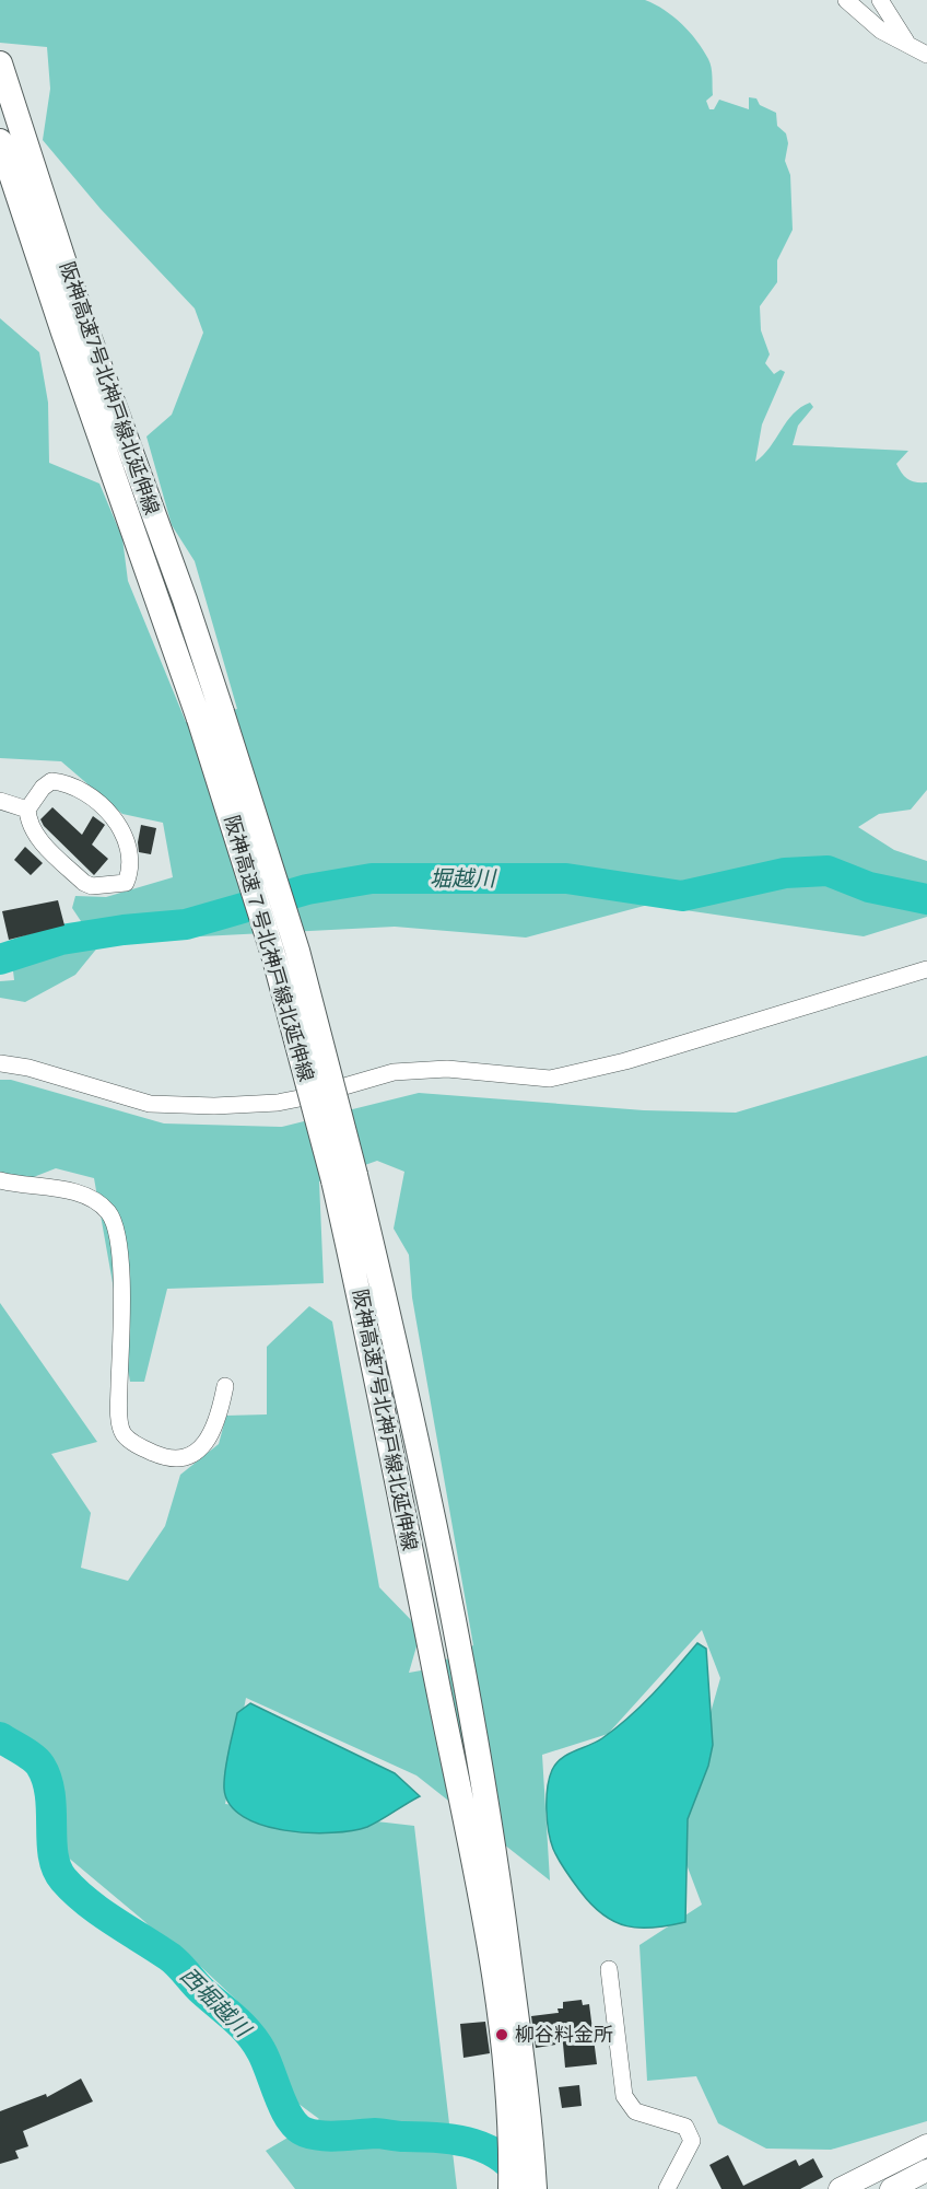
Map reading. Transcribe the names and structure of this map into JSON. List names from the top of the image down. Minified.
{"streets":{"highway":["阪神高速7号北神戸線北延伸線","阪神高速７号北神戸線北延伸線"]},"crossings":[["阪神高速7号北神戸線北延伸線","阪神高速７号北神戸線北延伸線"]],"water":["堀越川","西堀越川"],"places":["柳谷料金所"]}
